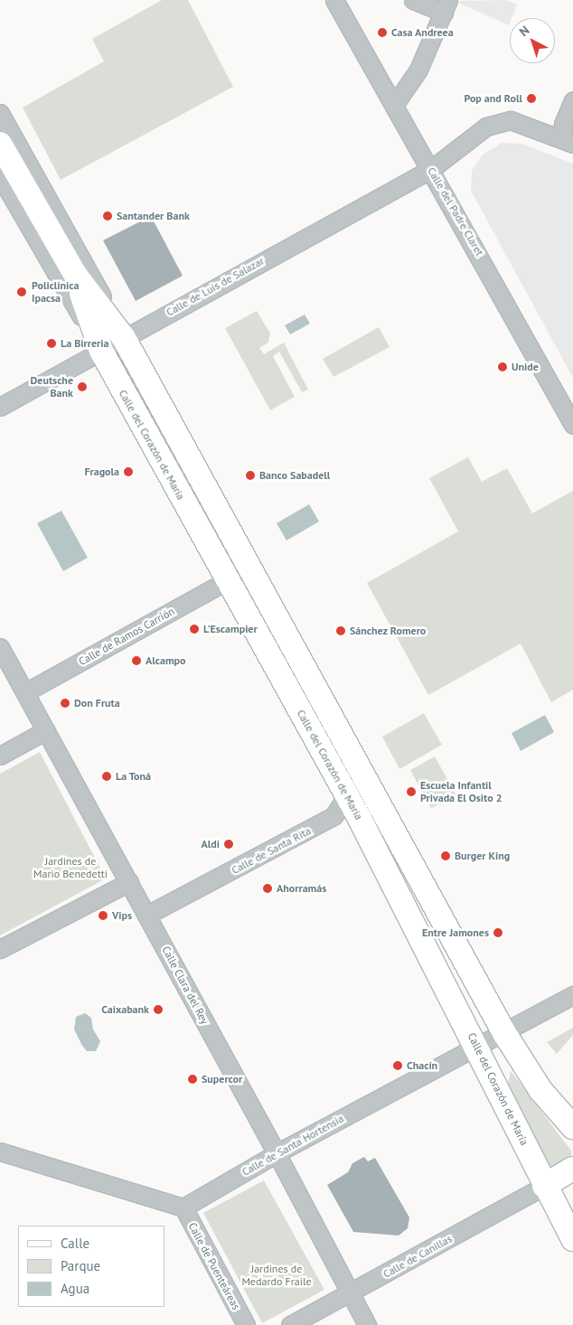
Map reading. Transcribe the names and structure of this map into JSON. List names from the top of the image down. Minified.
{"streets":{"street":["Calle del Padre Claret","Calle de Luis de Salazar","Calle del Corazón de María","Calle de Ramos Carrión","Calle de Santa Rita","Calle Clara del Rey","Calle de Santa Hortensia","Calle de Canillas","Calle de Puenteáreas"]},"crossings":[["Calle del Padre Claret","Calle de Luis de Salazar"],["Calle de Luis de Salazar","Calle del Corazón de María"],["Calle del Corazón de María","Calle de Ramos Carrión"],["Calle del Corazón de María","Calle de Santa Rita"],["Calle del Corazón de María","Calle de Santa Hortensia"],["Calle del Corazón de María","Calle de Canillas"],["Calle de Ramos Carrión","Calle Clara del Rey"],["Calle de Santa Rita","Calle Clara del Rey"],["Calle Clara del Rey","Calle de Santa Hortensia"],["Calle Clara del Rey","Calle de Canillas"],["Calle de Santa Hortensia","Calle de Puenteáreas"]],"parks":["Jardines de Mario Benedetti","Jardines de Medardo Fraile"],"places":["Casa Andreea","Pop and Roll","Santander Bank","Policlínica Ipacsa","La Birreria","Unide","Deutsche Bank","Fragola","Banco Sabadell","L'Escampier","Sánchez Romero","Alcampo","Don Fruta","La Toná","Escuela Infantil Privada El Osito 2","Aldi","Burger King","Ahorramás","Vips","Entre Jamones","Caixabank","Chacín","Supercor"],"legend":["Calle","Parque","Agua"],"north":"top left"}
